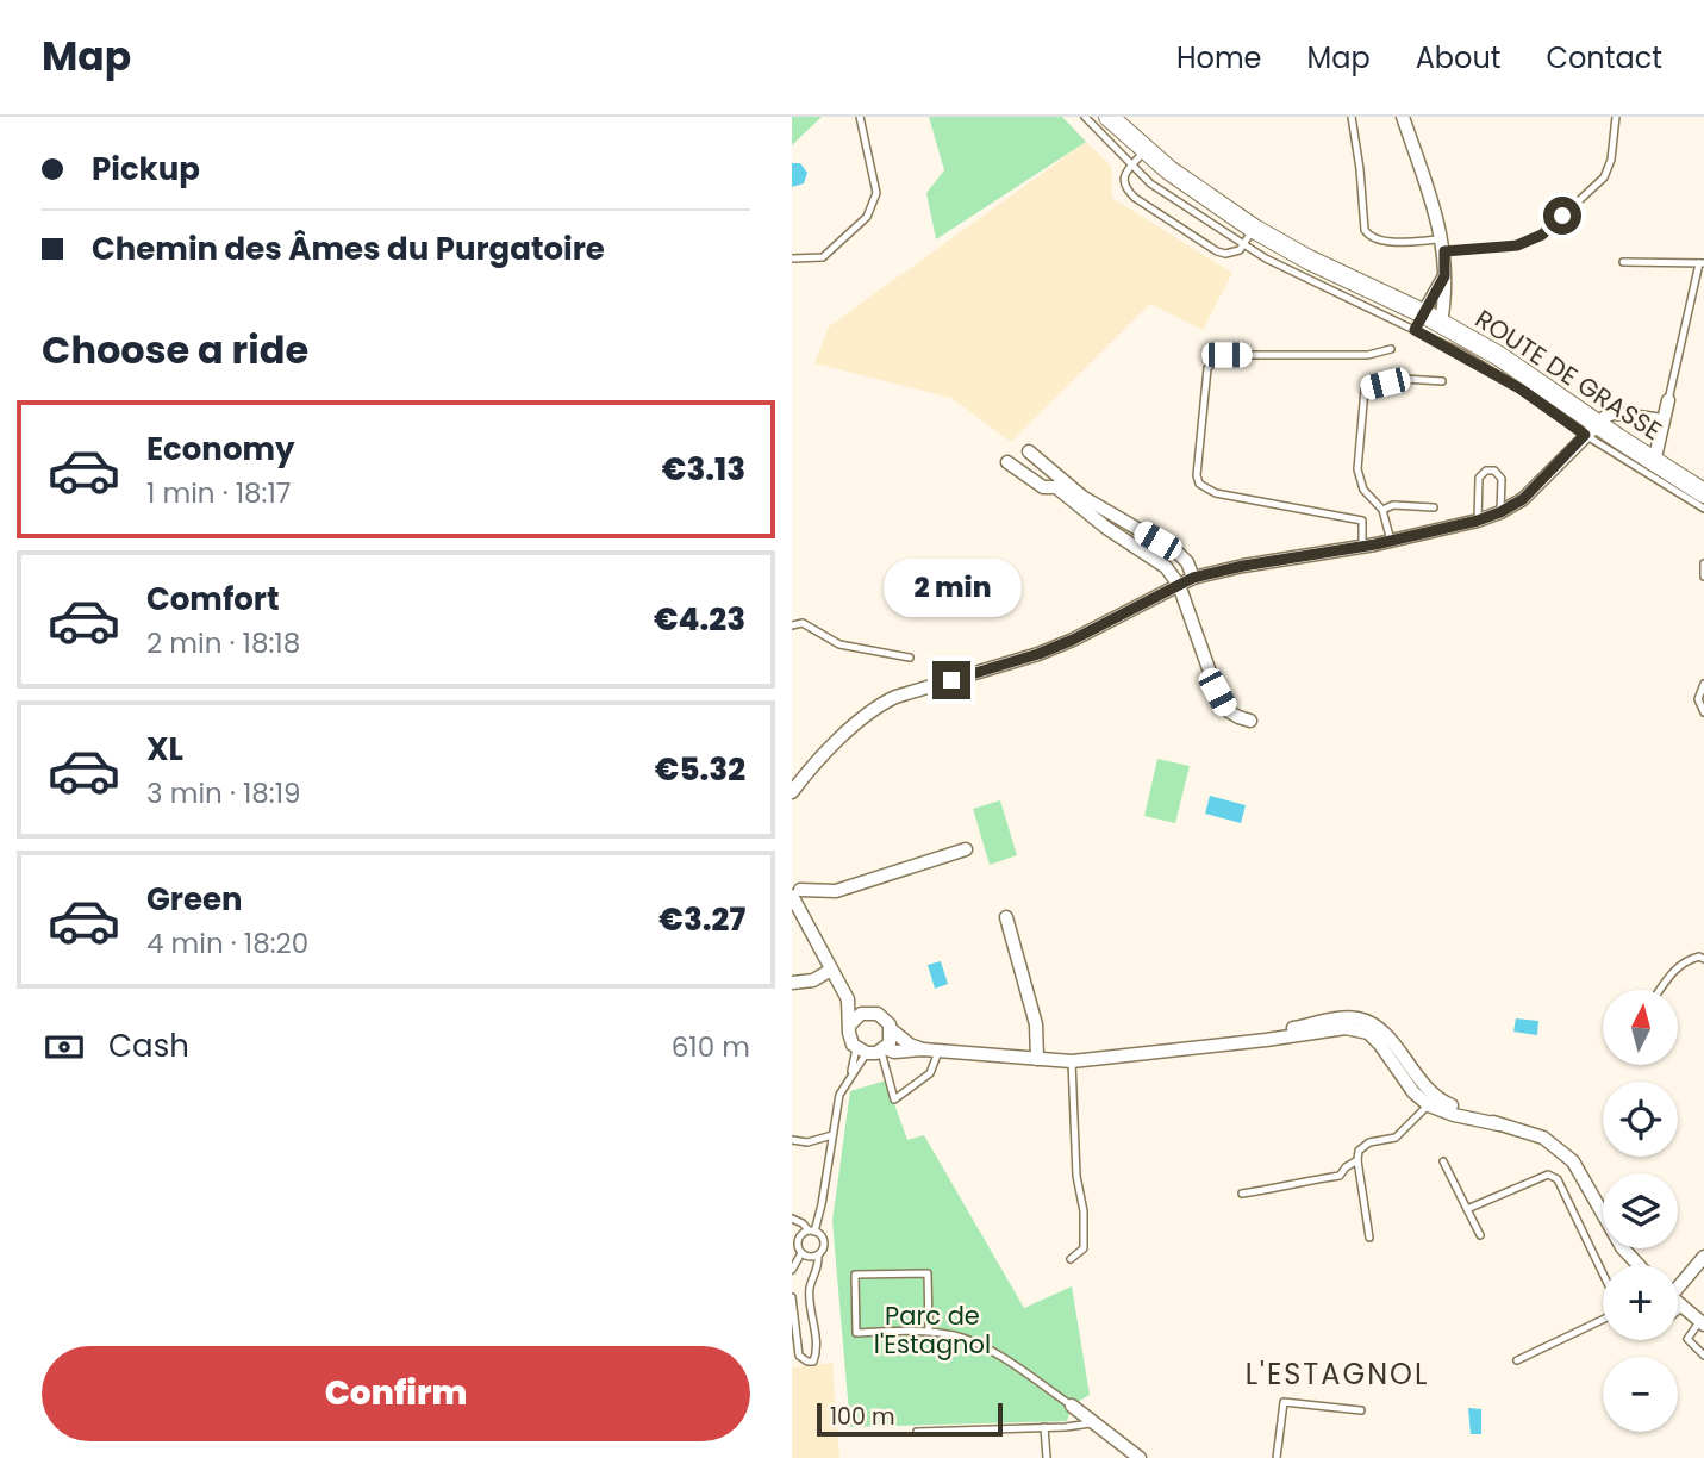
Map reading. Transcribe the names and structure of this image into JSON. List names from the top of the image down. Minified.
{"streets":{"main road":["ROUTE DE GRASSE"]},"districts":["L'ESTAGNOL"],"parks":["Parc de l'Estagnol"],"scale_bar":"100 m","north":"top","page":{"header":"Map","nav":["Home","Map","About","Contact"],"banner":["Pickup","Chemin des Âmes du Purgatoire"],"heading":"Choose a ride","list":[{"name":"Economy","note":"1 min · 18:17","value":"€3.13"},{"name":"Comfort","note":"2 min · 18:18","value":"€4.23"},{"name":"XL","note":"3 min · 18:19","value":"€5.32"},{"name":"Green","note":"4 min · 18:20","value":"€3.27"}],"bubble":"2 min","map_buttons":["+","−"],"pay":["Cash","610 m"],"buttons":"Confirm","scale":"100 m"}}
